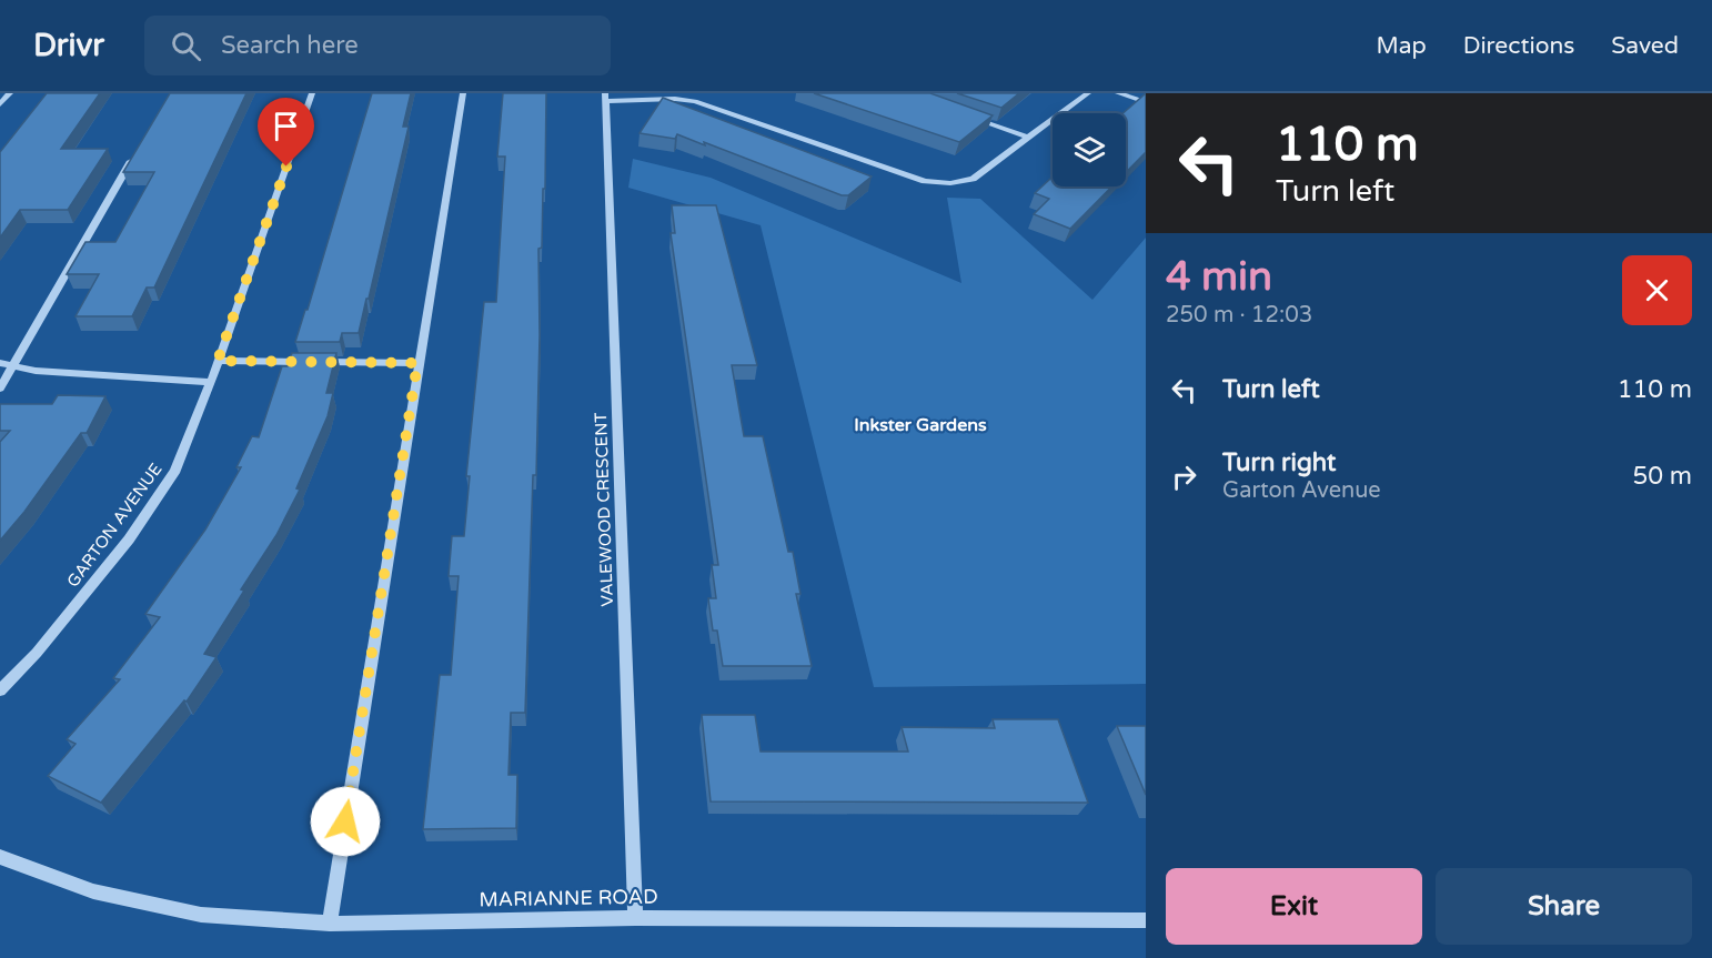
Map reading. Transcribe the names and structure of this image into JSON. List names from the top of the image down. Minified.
{"streets":{"street":["VALEWOOD CRESCENT","GARTON AVENUE","MARIANNE ROAD"]},"crossings":[["VALEWOOD CRESCENT","MARIANNE ROAD"]],"districts":["Inkster Gardens"],"page":{"header":"Drivr","search":"Search here","nav":["Map","Directions","Saved"],"turn":["110 m","Turn left"],"heading":["4 min","250 m · 12:03"],"list":[{"name":"Turn left","value":"110 m"},{"name":"Turn right","note":"Garton Avenue","value":"50 m"}],"buttons":["Exit","Share"]}}
